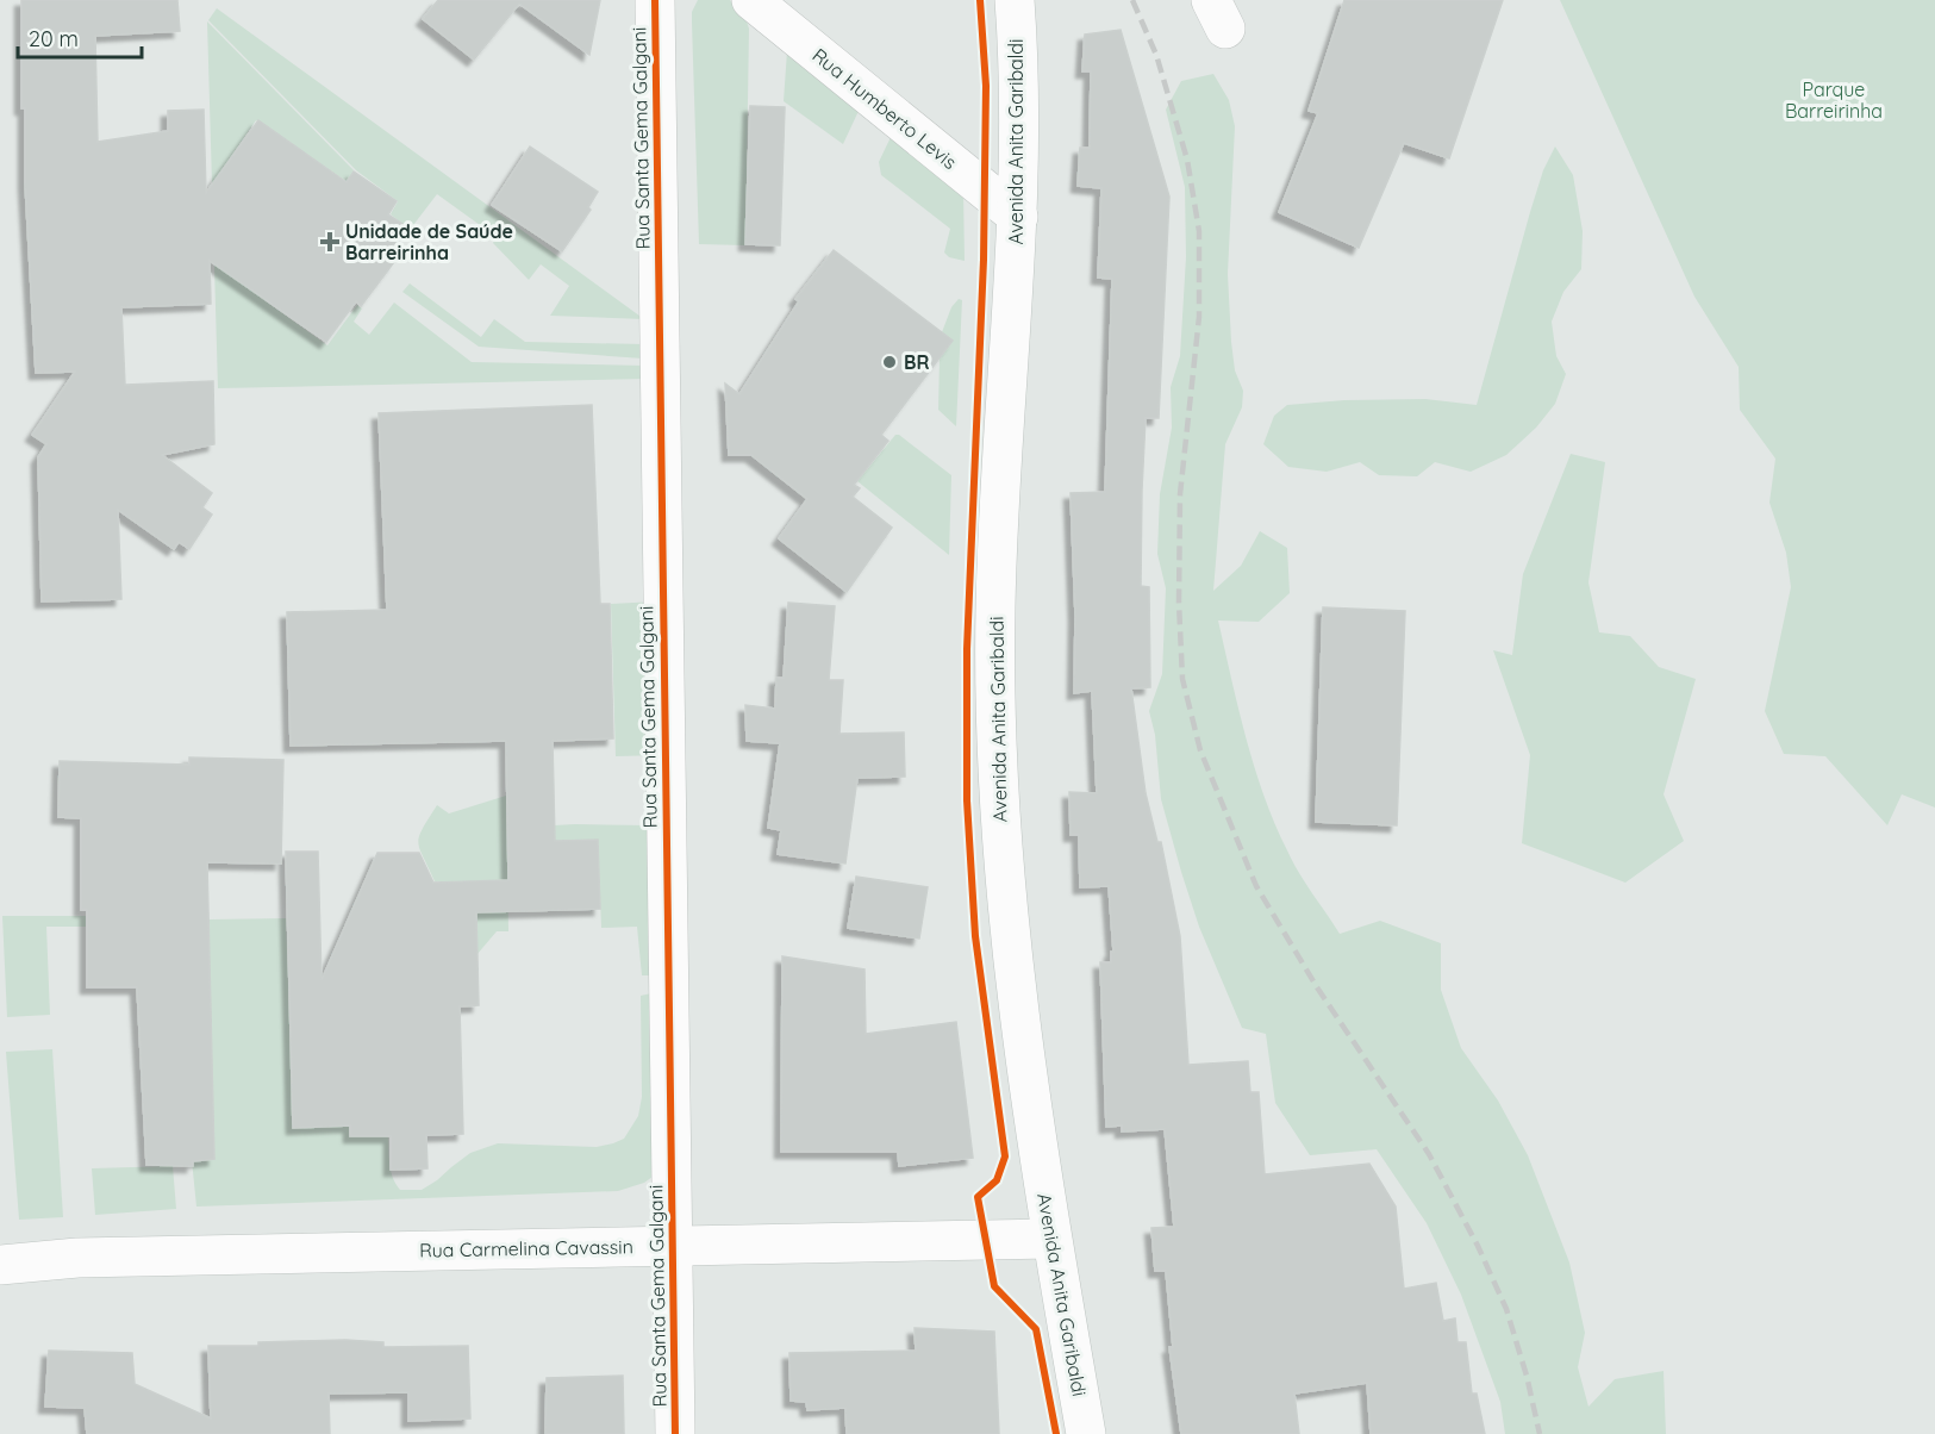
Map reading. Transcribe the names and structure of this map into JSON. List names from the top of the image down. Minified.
{"streets":{"main road":["Rua Humberto Levis","Rua Santa Gema Galgani","Avenida Anita Garibaldi","Rua Carmelina Cavassin"]},"crossings":[["Rua Humberto Levis","Avenida Anita Garibaldi"],["Rua Santa Gema Galgani","Rua Carmelina Cavassin"],["Avenida Anita Garibaldi","Rua Carmelina Cavassin"]],"parks":["Parque Barreirinha"],"places":{"health":["Unidade de Saúde Barreirinha"],"other":["BR"]},"scale_bar":"20 m"}
